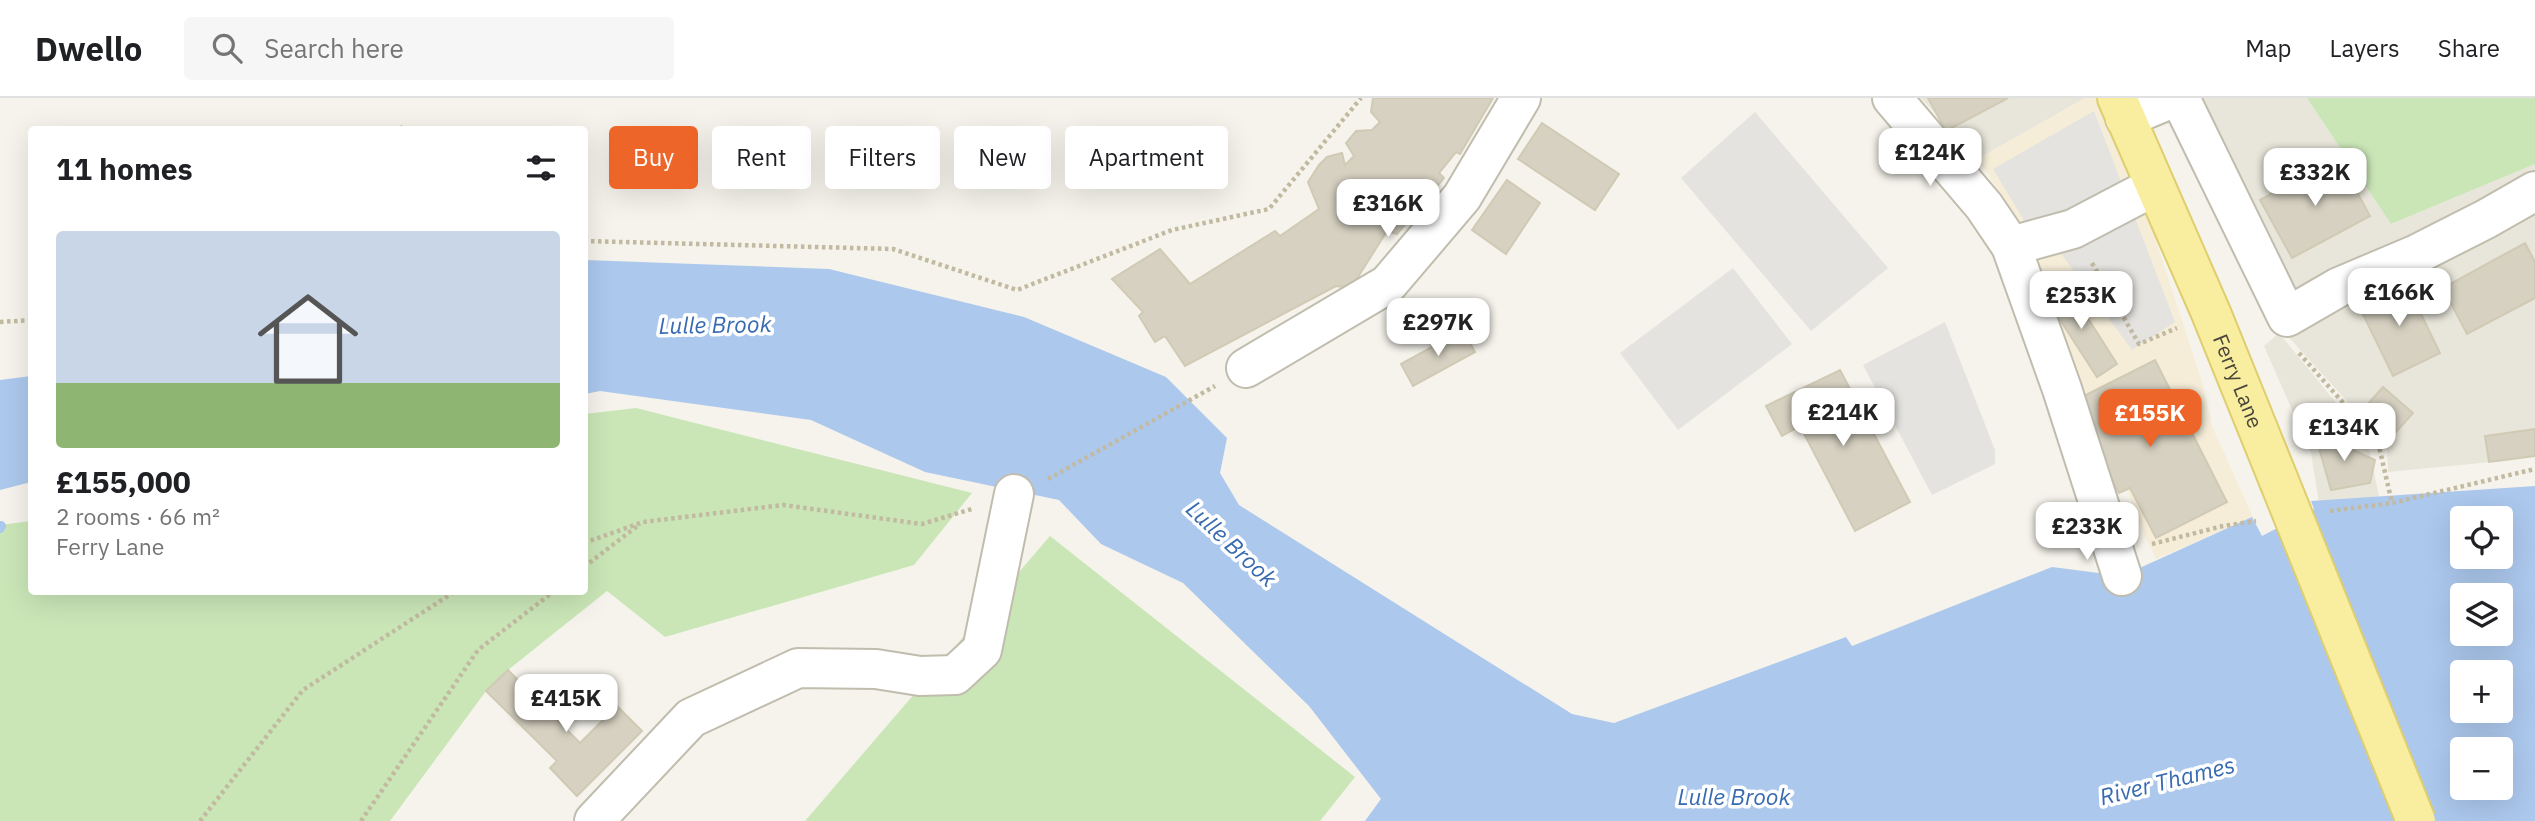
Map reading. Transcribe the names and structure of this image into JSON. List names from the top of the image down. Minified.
{"streets":{"main road":["Ferry Lane"]},"water":["Lulle Brook","River Thames"],"page":{"header":"Dwello","search":"Search here","nav":["Map","Layers","Share"],"chip":["Buy","Rent","Filters","New","Apartment"],"heading":"11 homes","price":["£124K","£332K","£316K","£166K","£253K","£297K","£214K","£155K","£134K","£233K","£415K"],"list":[{"name":"£155,000","note":"2 rooms · 66 m² · Ferry Lane"}],"map_buttons":["+","−"]}}
